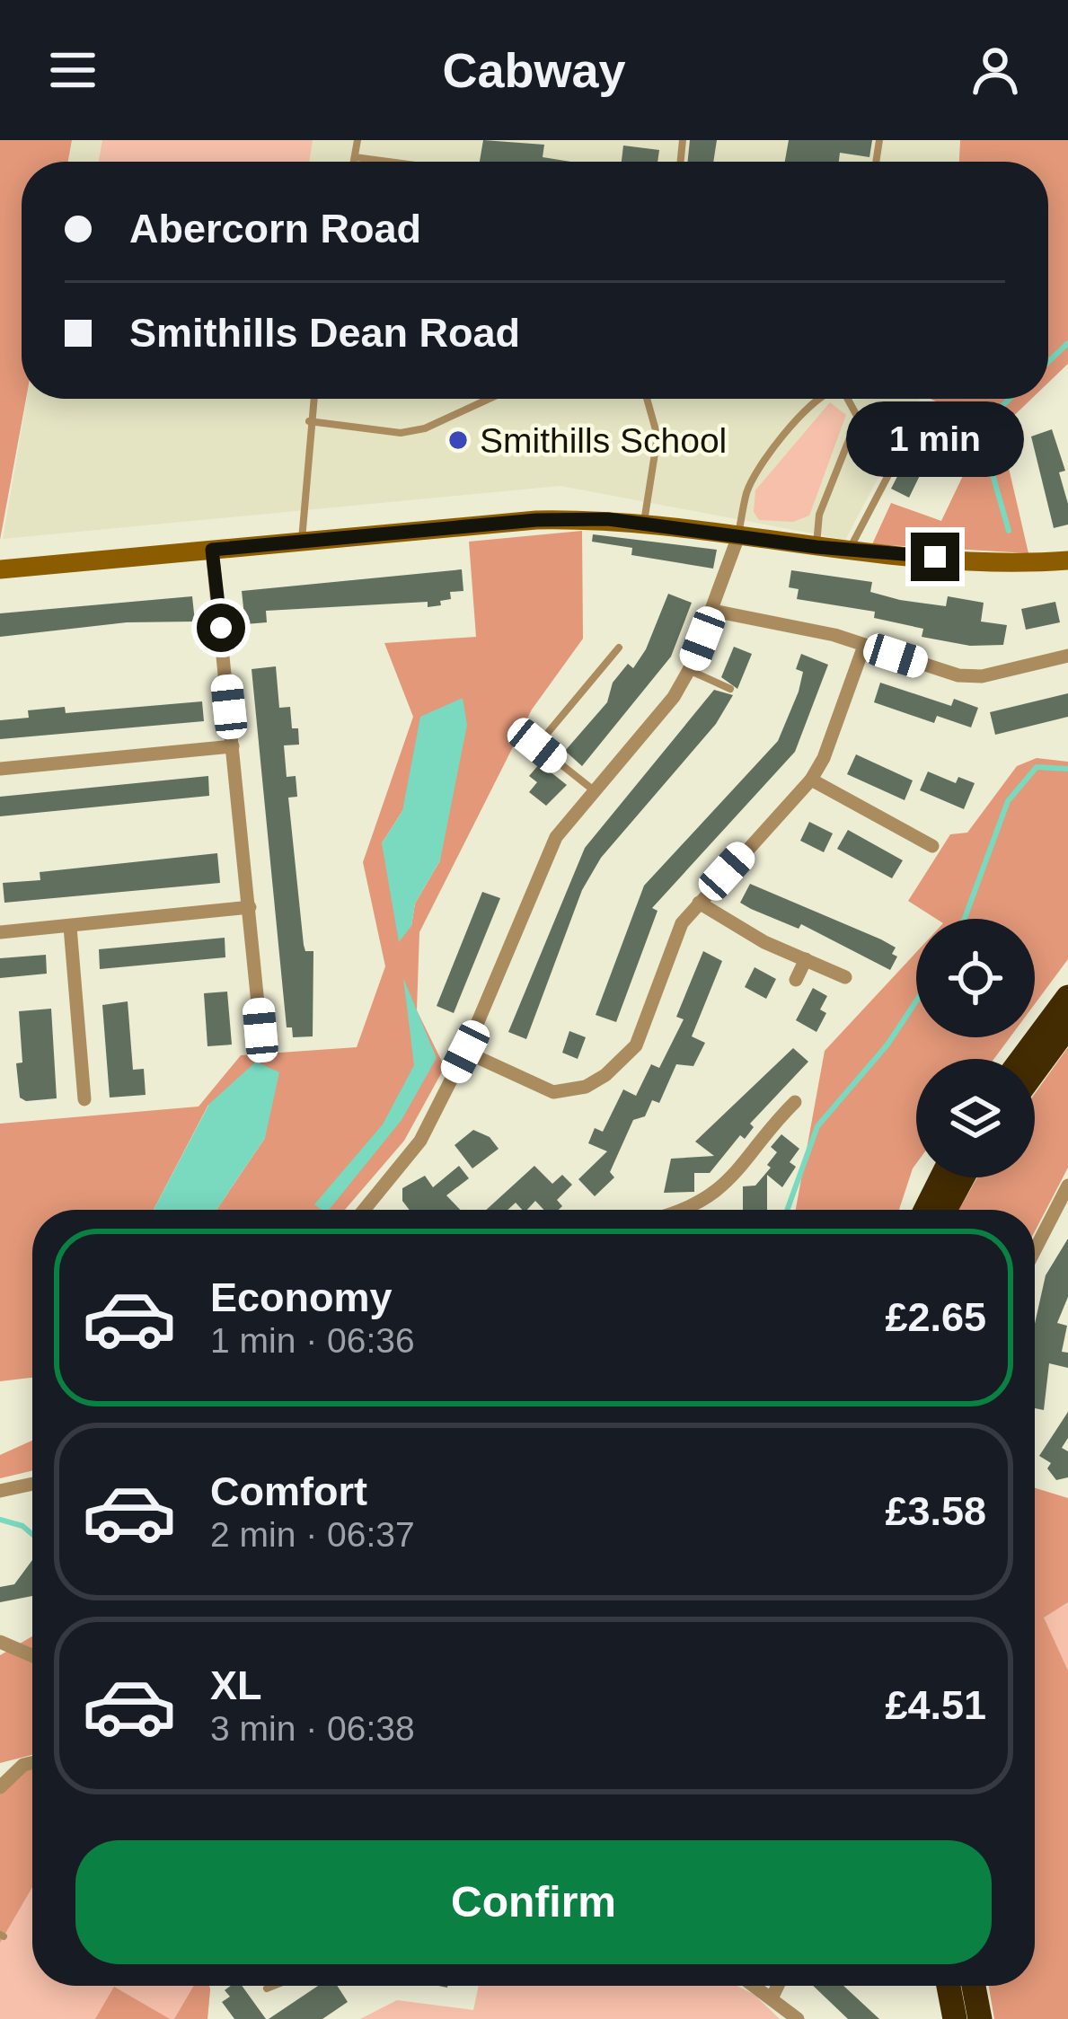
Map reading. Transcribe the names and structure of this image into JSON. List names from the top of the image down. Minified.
{"places":["Smithills School"],"page":{"header":"Cabway","banner":["Abercorn Road","Smithills Dean Road"],"bubble":"1 min","list":[{"name":"Economy","note":"1 min · 06:36","value":"£2.65"},{"name":"Comfort","note":"2 min · 06:37","value":"£3.58"},{"name":"XL","note":"3 min · 06:38","value":"£4.51"}],"buttons":"Confirm"}}
